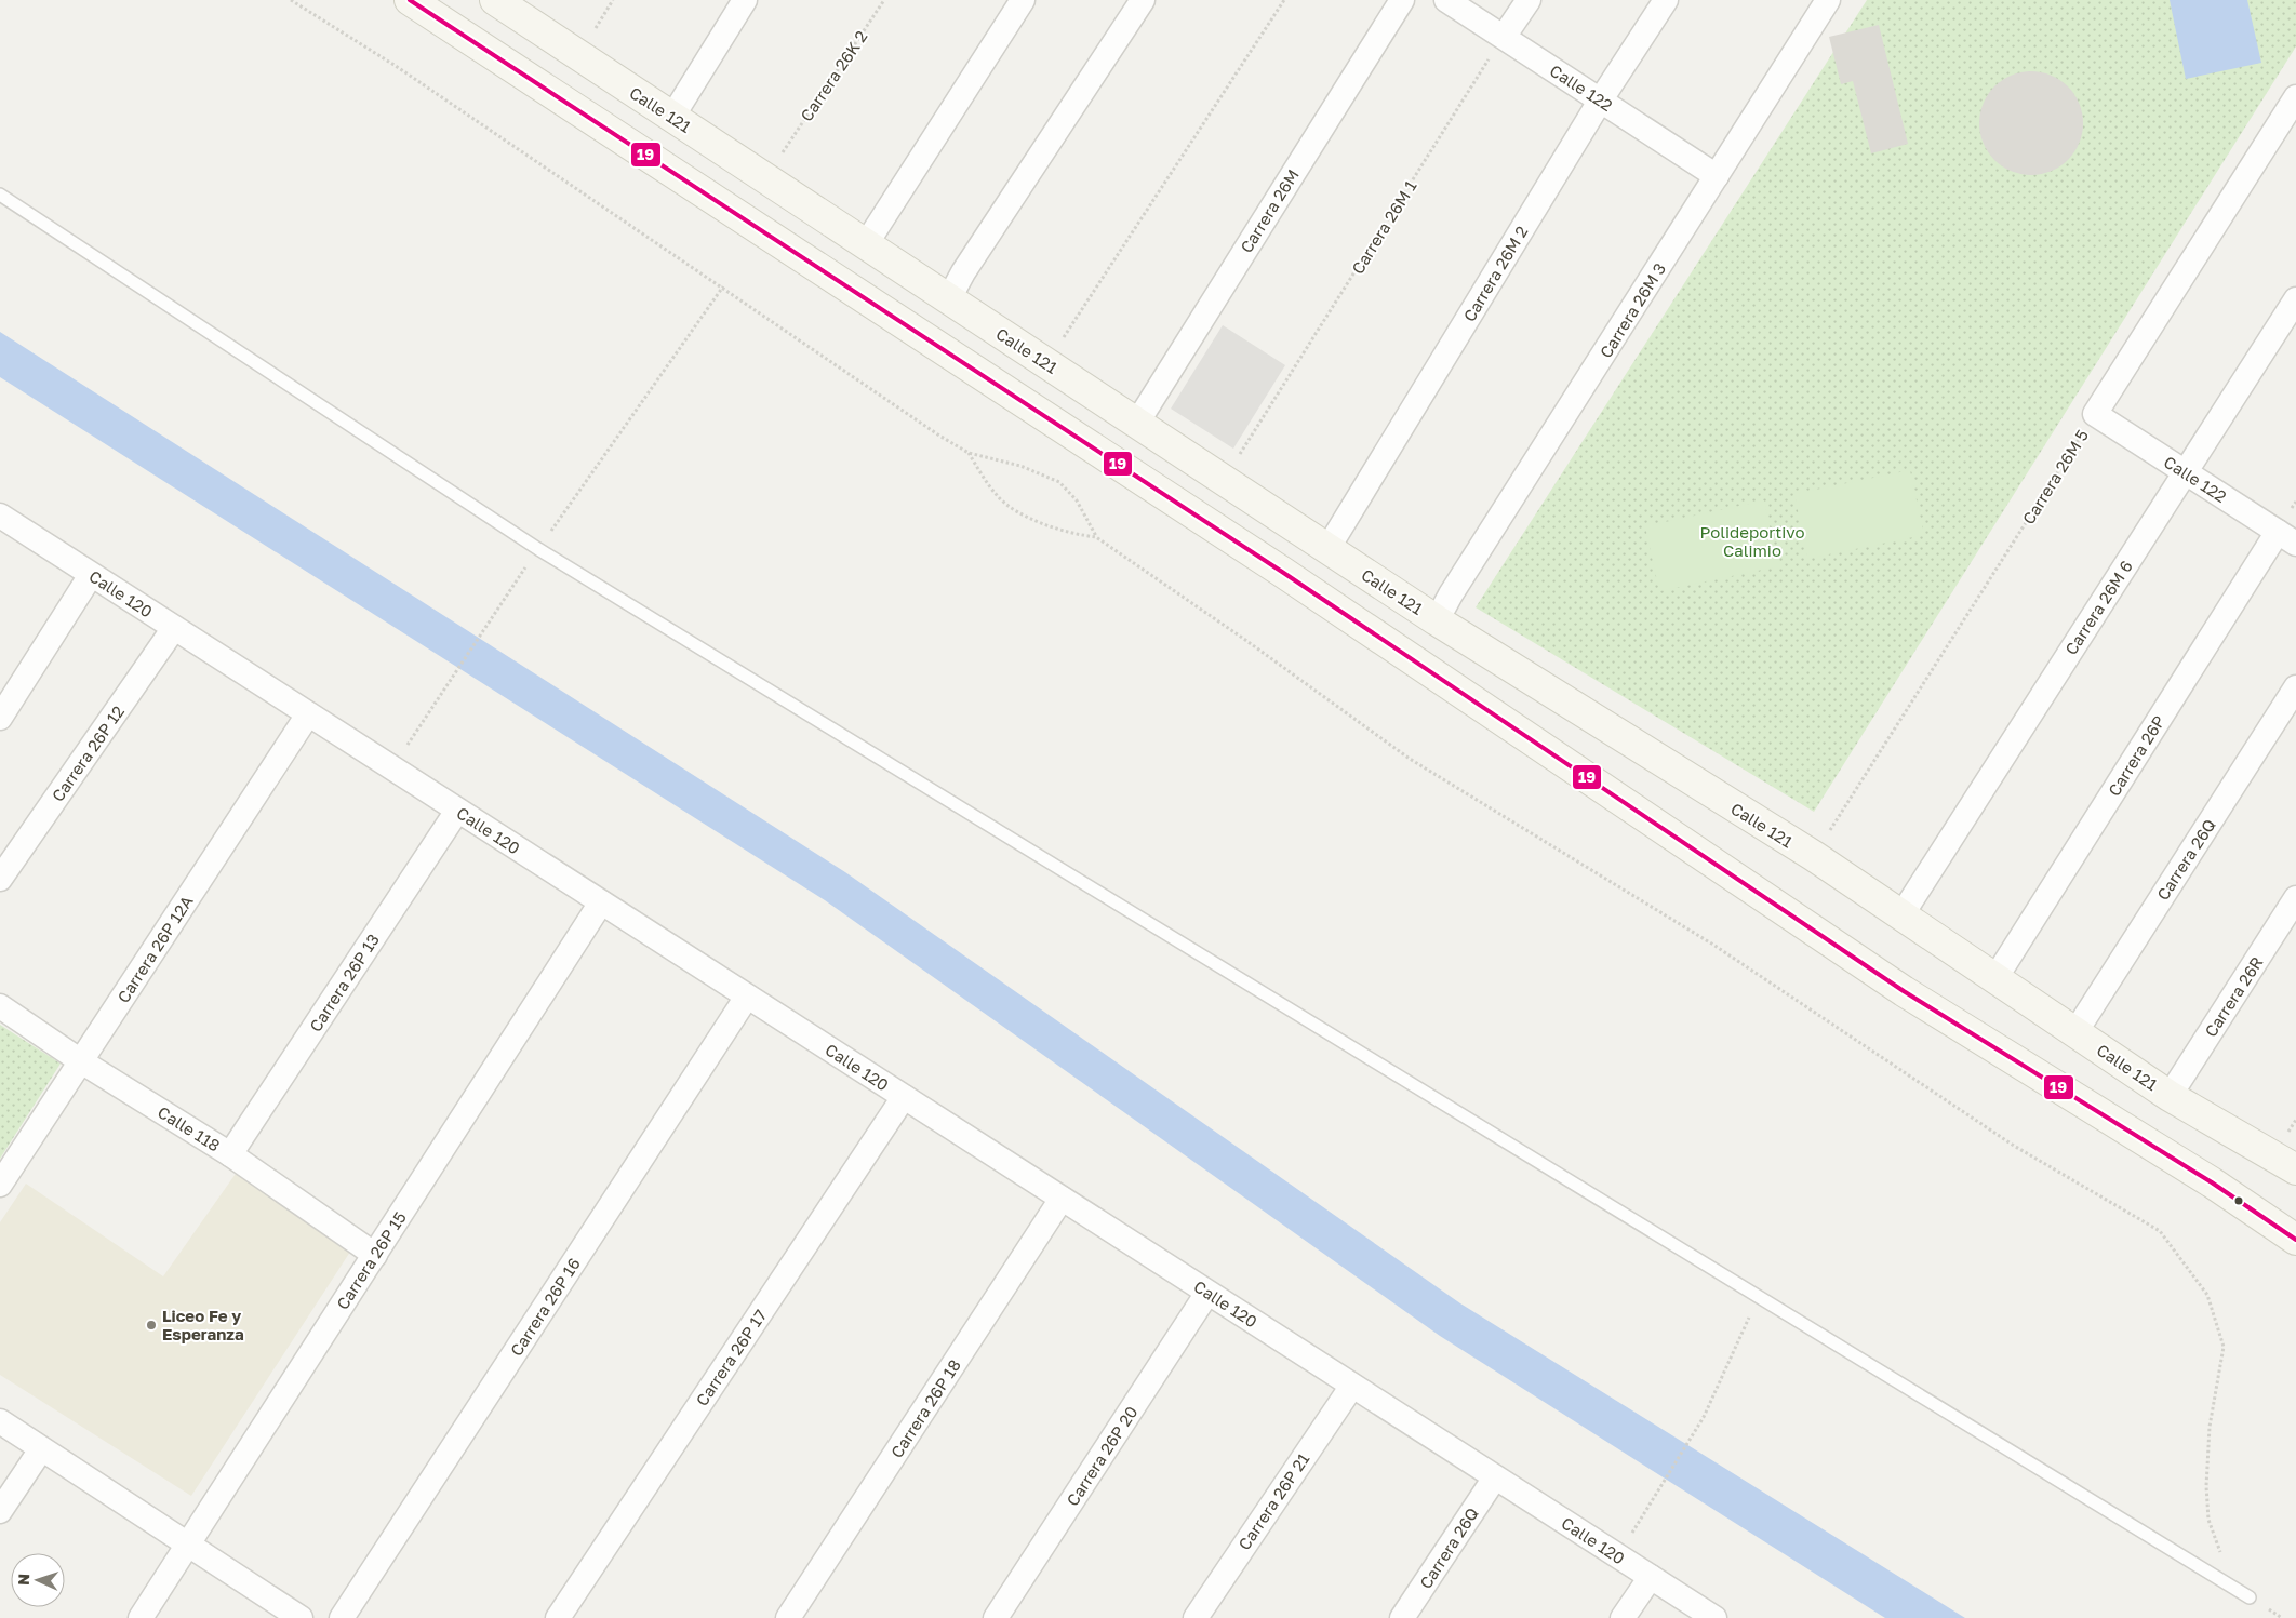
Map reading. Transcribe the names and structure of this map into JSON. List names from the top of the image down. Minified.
{"streets":{"main road":["Calle 121"],"street":["Calle 122","Carrera 26M","Carrera 26M 2","Carrera 26M 3","Carrera 26M 5","Calle 120","Carrera 26M 6","Carrera 26P 12","Carrera 26P","Carrera 26Q","Carrera 26P 12A","Carrera 26P 13","Carrera 26R","Calle 118","Carrera 26P 15","Carrera 26P 16","Carrera 26P 17","Carrera 26P 18","Carrera 26P 20","Carrera 26P 21"],"path":["Carrera 26K 2","Carrera 26M 1"]},"crossings":[["Calle 122","Carrera 26M 1"],["Calle 122","Carrera 26M 2"],["Calle 122","Carrera 26M 3"],["Calle 122","Carrera 26M 5"],["Calle 122","Carrera 26M 6"],["Calle 122","Carrera 26P"],["Calle 121","Carrera 26M"],["Calle 121","Carrera 26M 2"],["Calle 121","Carrera 26M 3"],["Calle 121","Carrera 26M 5"],["Calle 121","Carrera 26M 6"],["Calle 121","Carrera 26P"],["Calle 121","Carrera 26Q"],["Calle 121","Carrera 26R"],["Calle 120","Carrera 26P 12"],["Calle 120","Carrera 26Q"],["Calle 120","Carrera 26P 12A"],["Calle 120","Carrera 26P 13"],["Calle 120","Carrera 26P 15"],["Calle 120","Carrera 26P 16"],["Calle 120","Carrera 26P 17"],["Calle 120","Carrera 26P 18"],["Calle 120","Carrera 26P 20"],["Calle 120","Carrera 26P 21"],["Carrera 26P 12A","Calle 118"],["Carrera 26P 13","Calle 118"],["Calle 118","Carrera 26P 15"]],"parks":["Polideportivo Calimio"],"places":["Liceo Fe y Esperanza"],"lines":["transit line 19"],"north":"left"}
